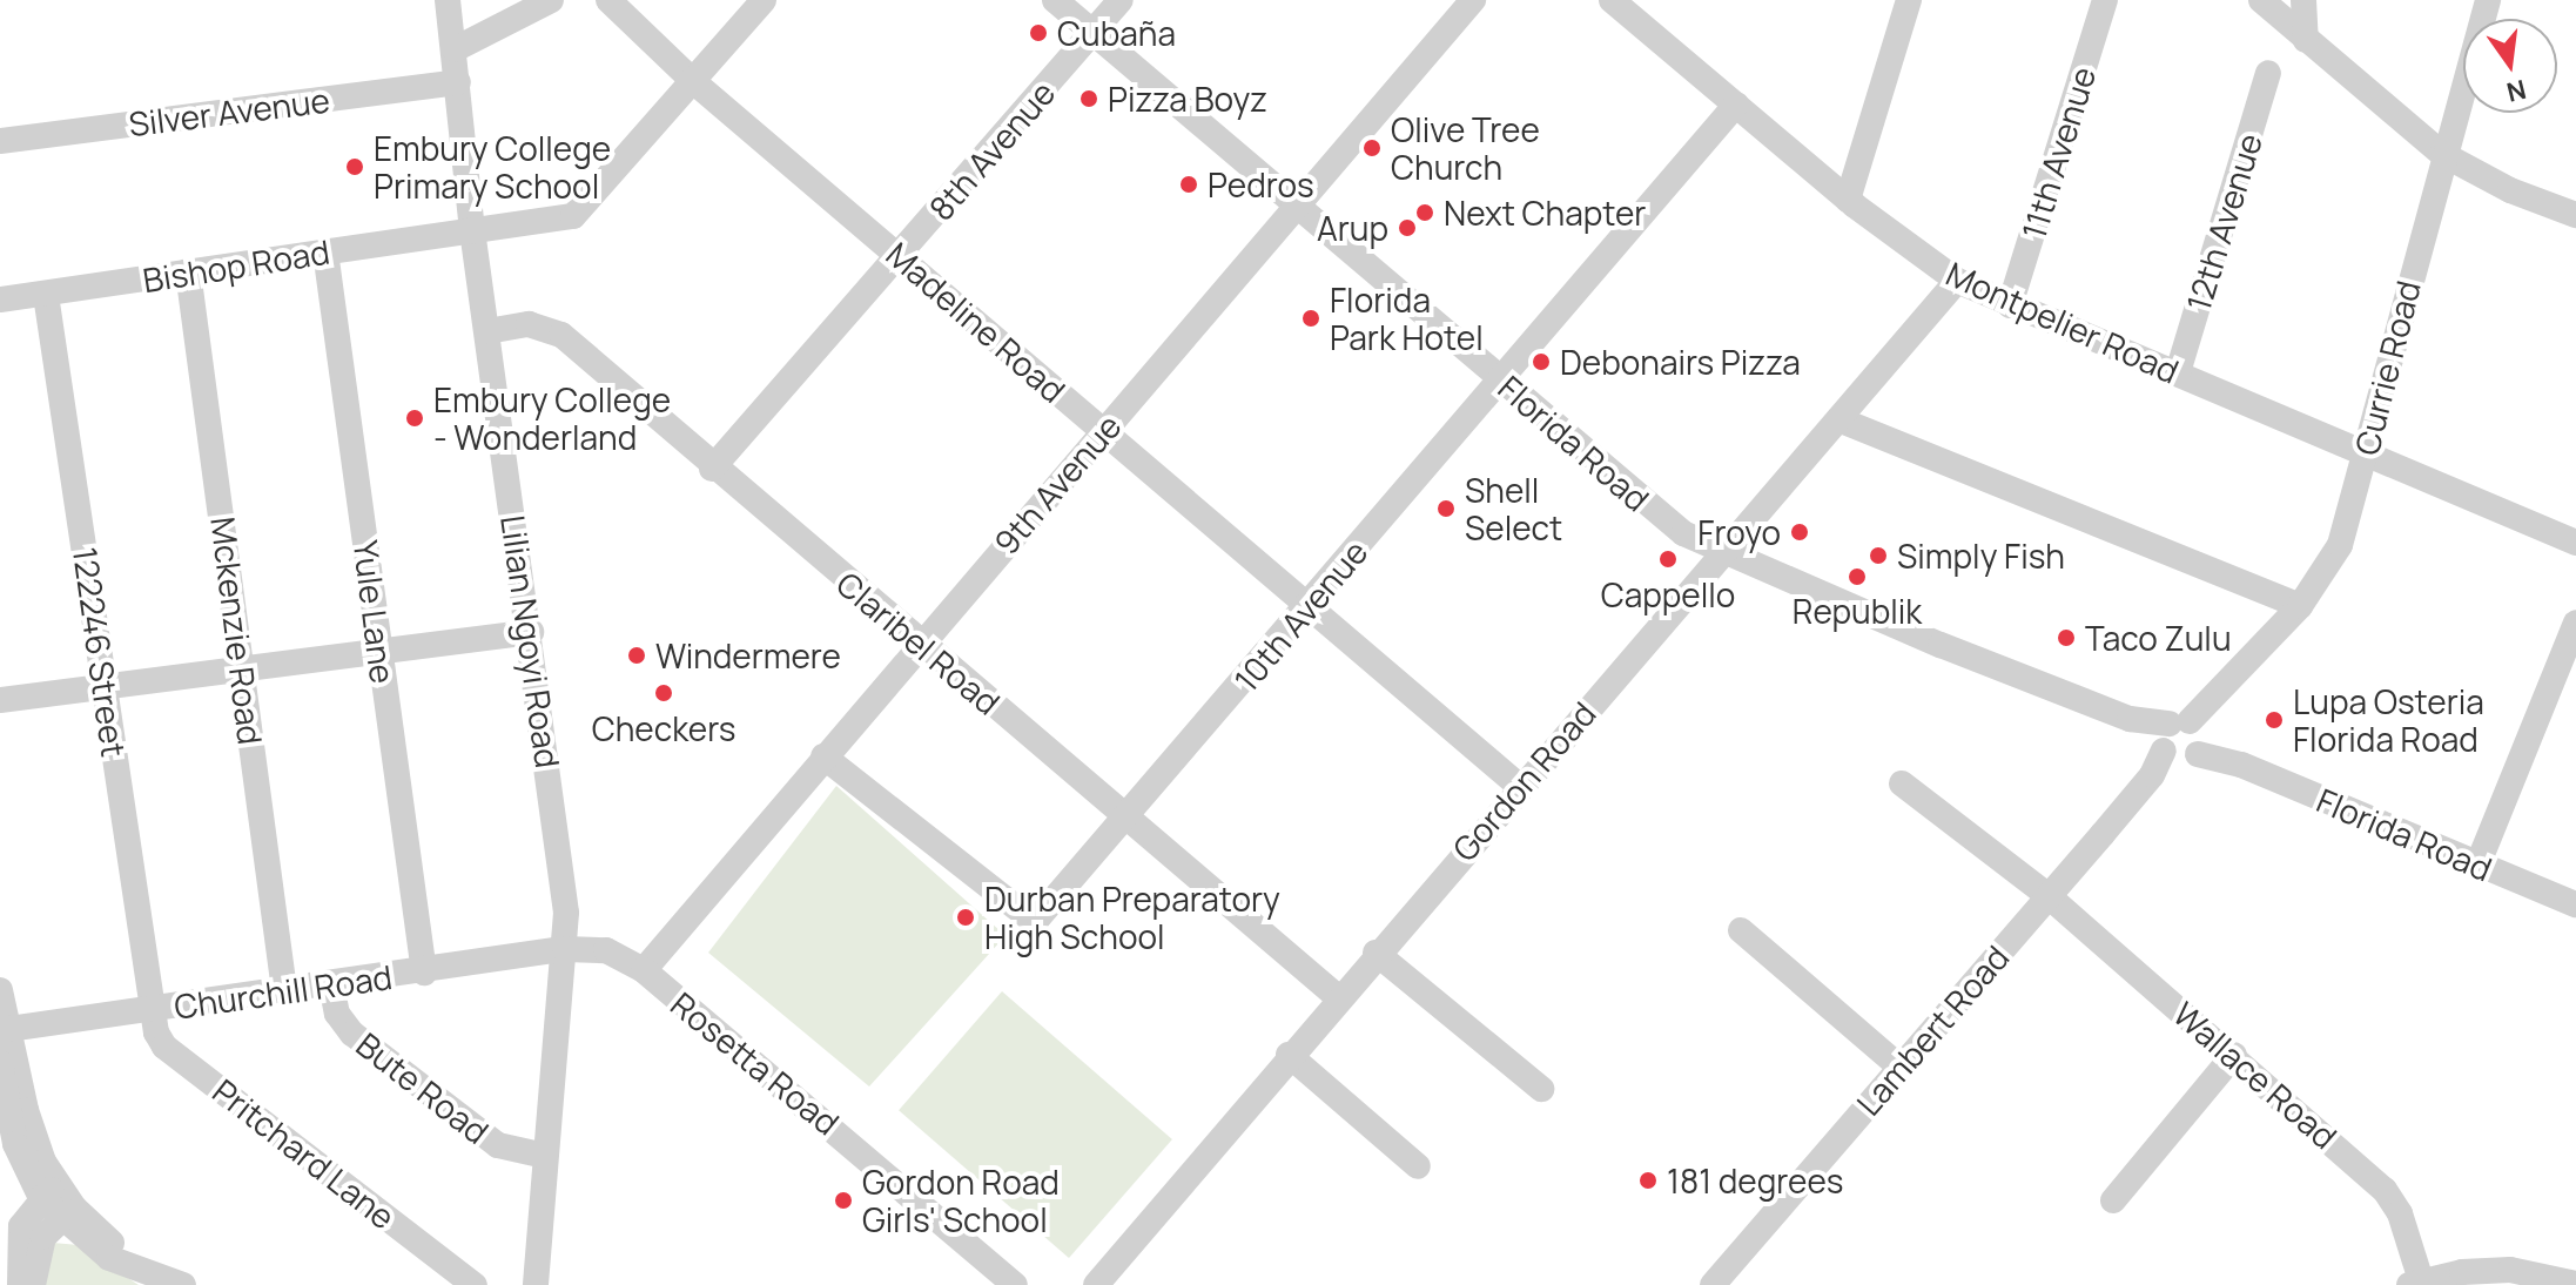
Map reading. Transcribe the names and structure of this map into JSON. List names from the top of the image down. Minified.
{"streets":{"street":["Silver Avenue","8th Avenue","11th Avenue","12th Avenue","Bishop Road","Madeline Road","Montpelier Road","Currie Road","Florida Road","9th Avenue","Yule Lane","10th Avenue","Mckenzie Road","Lilian Ngoyi Road","Claribel Road","122246 Street","Gordon Road","Churchill Road","Lambert Road","Rosetta Road","Wallace Road","Bute Road","Pritchard Lane"]},"crossings":[["Silver Avenue","Lilian Ngoyi Road"],["8th Avenue","Madeline Road"],["8th Avenue","Florida Road"],["8th Avenue","Claribel Road"],["11th Avenue","Montpelier Road"],["12th Avenue","Montpelier Road"],["Bishop Road","Madeline Road"],["Bishop Road","Yule Lane"],["Bishop Road","Mckenzie Road"],["Bishop Road","Lilian Ngoyi Road"],["Bishop Road","122246 Street"],["Madeline Road","9th Avenue"],["Madeline Road","10th Avenue"],["Madeline Road","Gordon Road"],["Montpelier Road","Currie Road"],["Montpelier Road","10th Avenue"],["Montpelier Road","Gordon Road"],["Currie Road","Florida Road"],["Currie Road","Lambert Road"],["Florida Road","9th Avenue"],["Florida Road","10th Avenue"],["Florida Road","Gordon Road"],["Florida Road","Lambert Road"],["9th Avenue","10th Avenue"],["9th Avenue","Claribel Road"],["9th Avenue","Rosetta Road"],["Yule Lane","Churchill Road"],["10th Avenue","Claribel Road"],["Mckenzie Road","Churchill Road"],["Lilian Ngoyi Road","Claribel Road"],["Lilian Ngoyi Road","Churchill Road"],["Lilian Ngoyi Road","Rosetta Road"],["Lilian Ngoyi Road","Bute Road"],["Claribel Road","Gordon Road"],["122246 Street","Churchill Road"],["122246 Street","Pritchard Lane"],["Churchill Road","Rosetta Road"],["Churchill Road","Bute Road"],["Churchill Road","Pritchard Lane"],["Lambert Road","Wallace Road"]],"places":["Cubaña","Pizza Boyz","Olive Tree Church","Embury College Primary School","Pedros","Next Chapter","Arup","Florida Park Hotel","Debonairs Pizza","Embury College - Wonderland","Shell Select","Froyo","Simply Fish","Cappello","Republik","Taco Zulu","Windermere","Checkers","Lupa Osteria Florida Road","Durban Preparatory High School","181 degrees","Gordon Road Girls' School"],"north":"bottom"}
